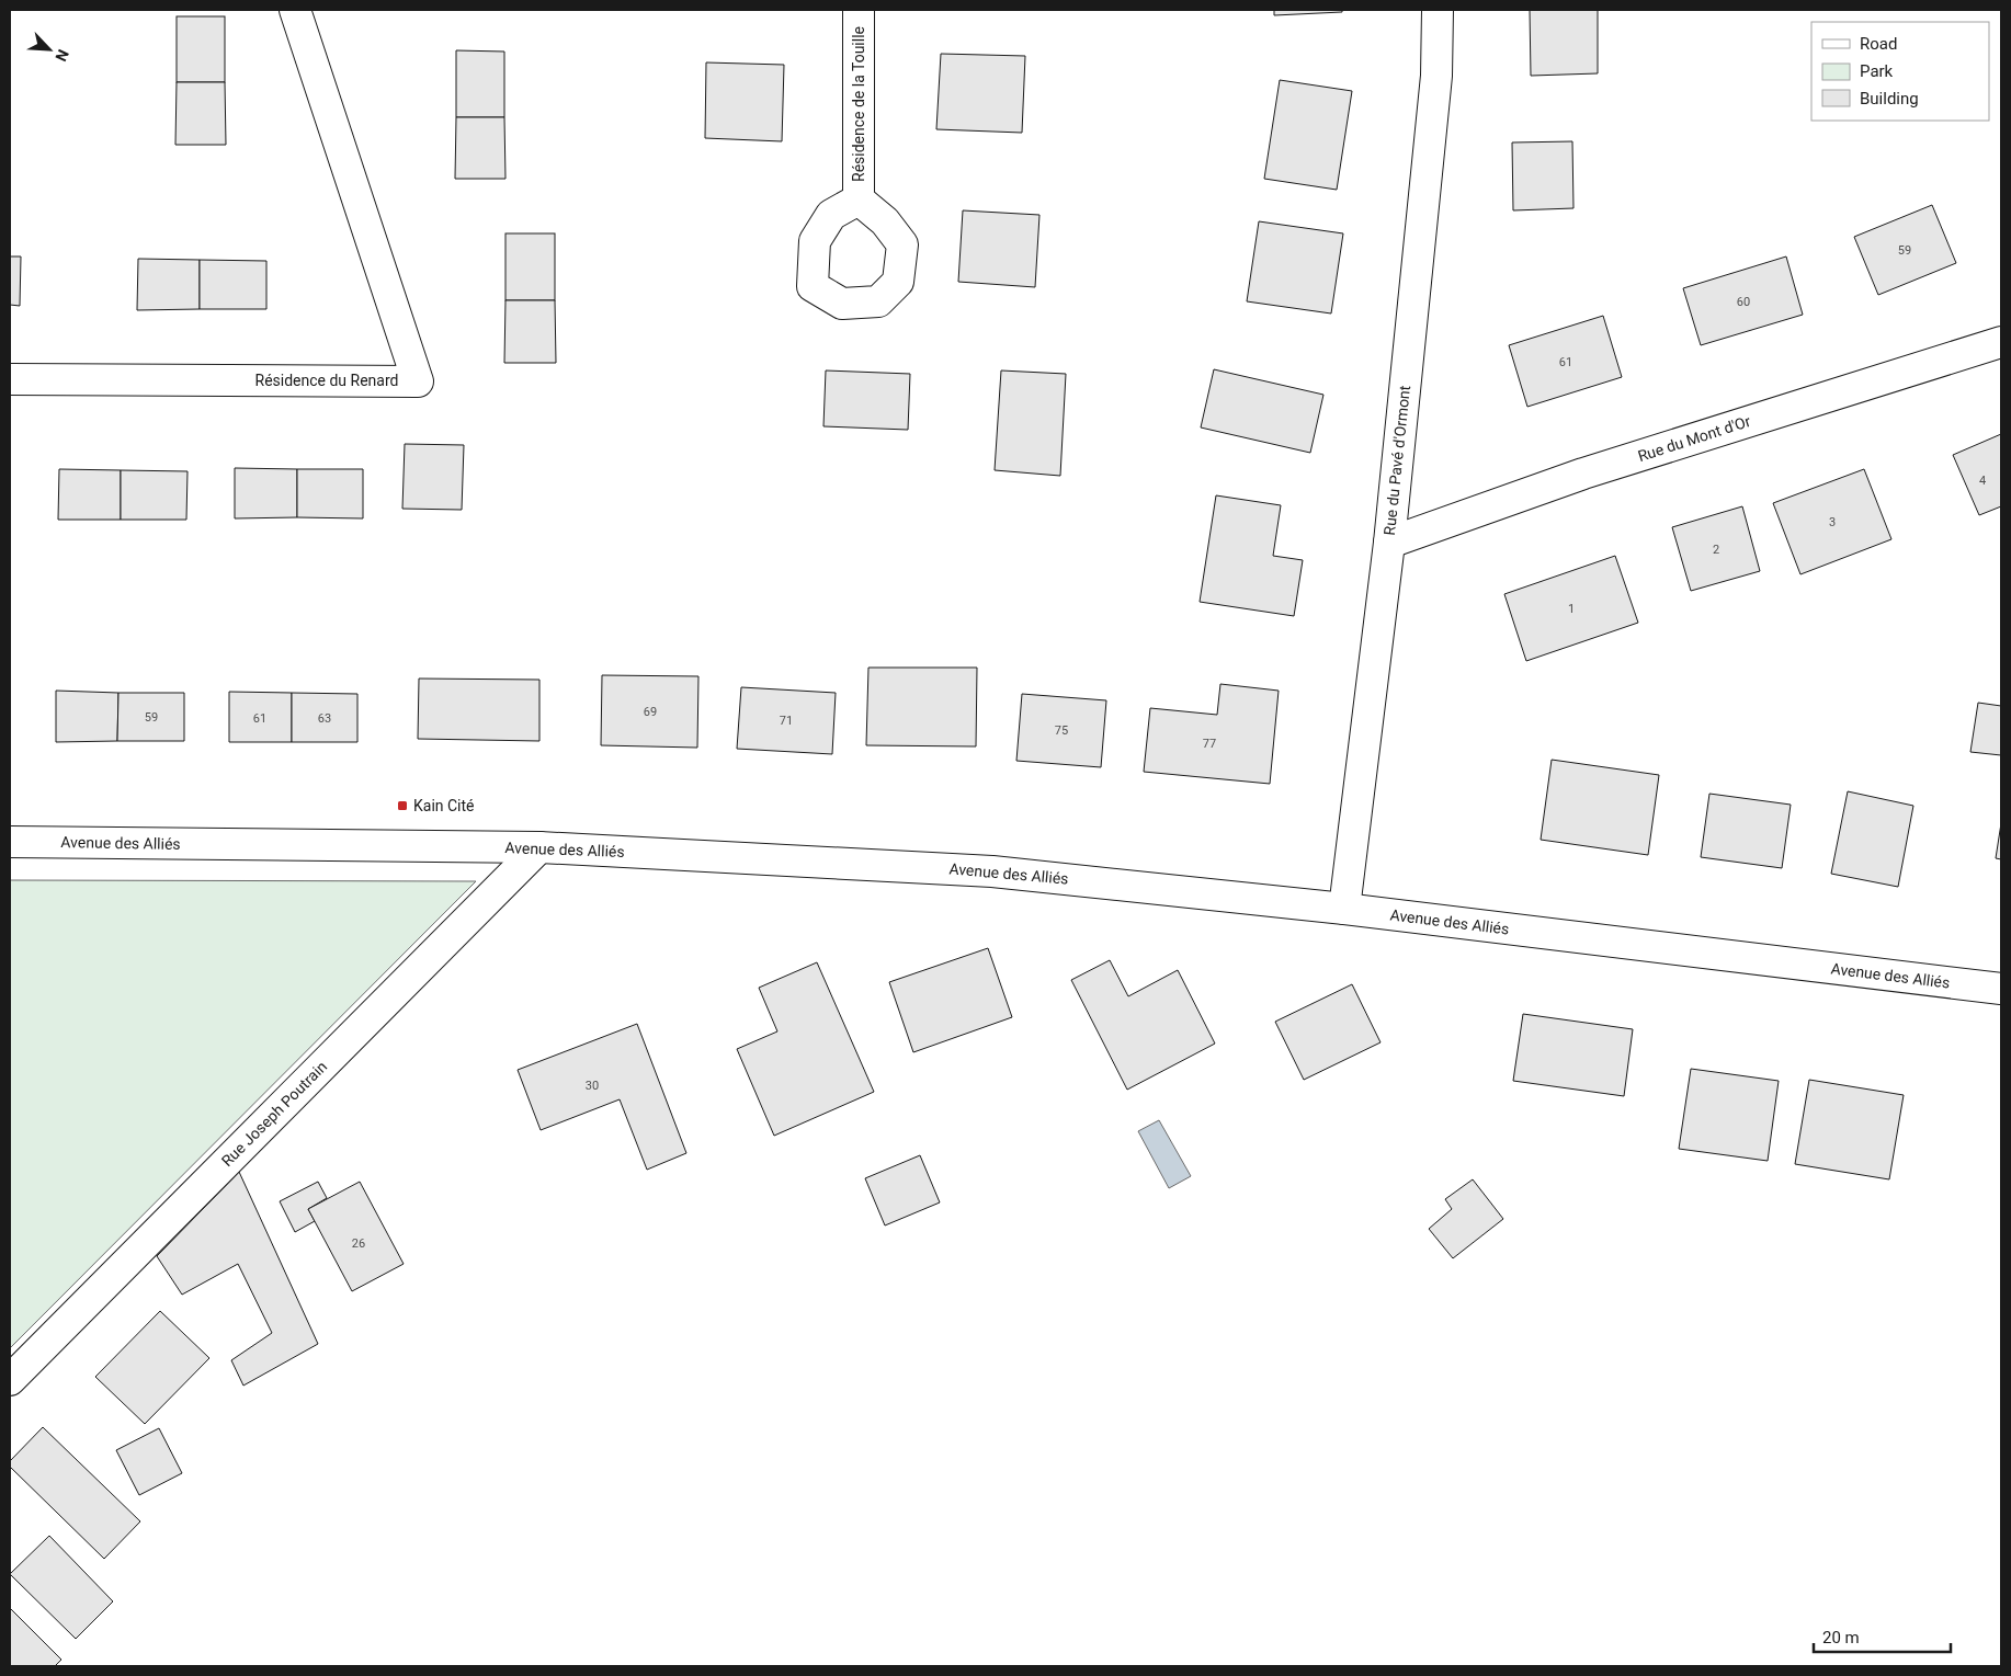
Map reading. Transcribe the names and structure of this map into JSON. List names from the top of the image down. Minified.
{"streets":{"street":["Résidence de la Touille","Résidence du Renard","Rue du Mont d'Or","Rue du Pavé d'Ormont","Avenue des Alliés","Rue Joseph Poutrain"]},"crossings":[["Rue du Mont d'Or","Rue du Pavé d'Ormont"],["Rue du Pavé d'Ormont","Avenue des Alliés"],["Avenue des Alliés","Rue Joseph Poutrain"]],"places":{"transit":["Kain Cité"]},"house_numbers":["59","60","61","4","3","2","1","69","59","61","63","71","75","77","30","26"],"legend":["Road","Park","Building"],"scale_bar":"20 m","north":"bottom right"}
